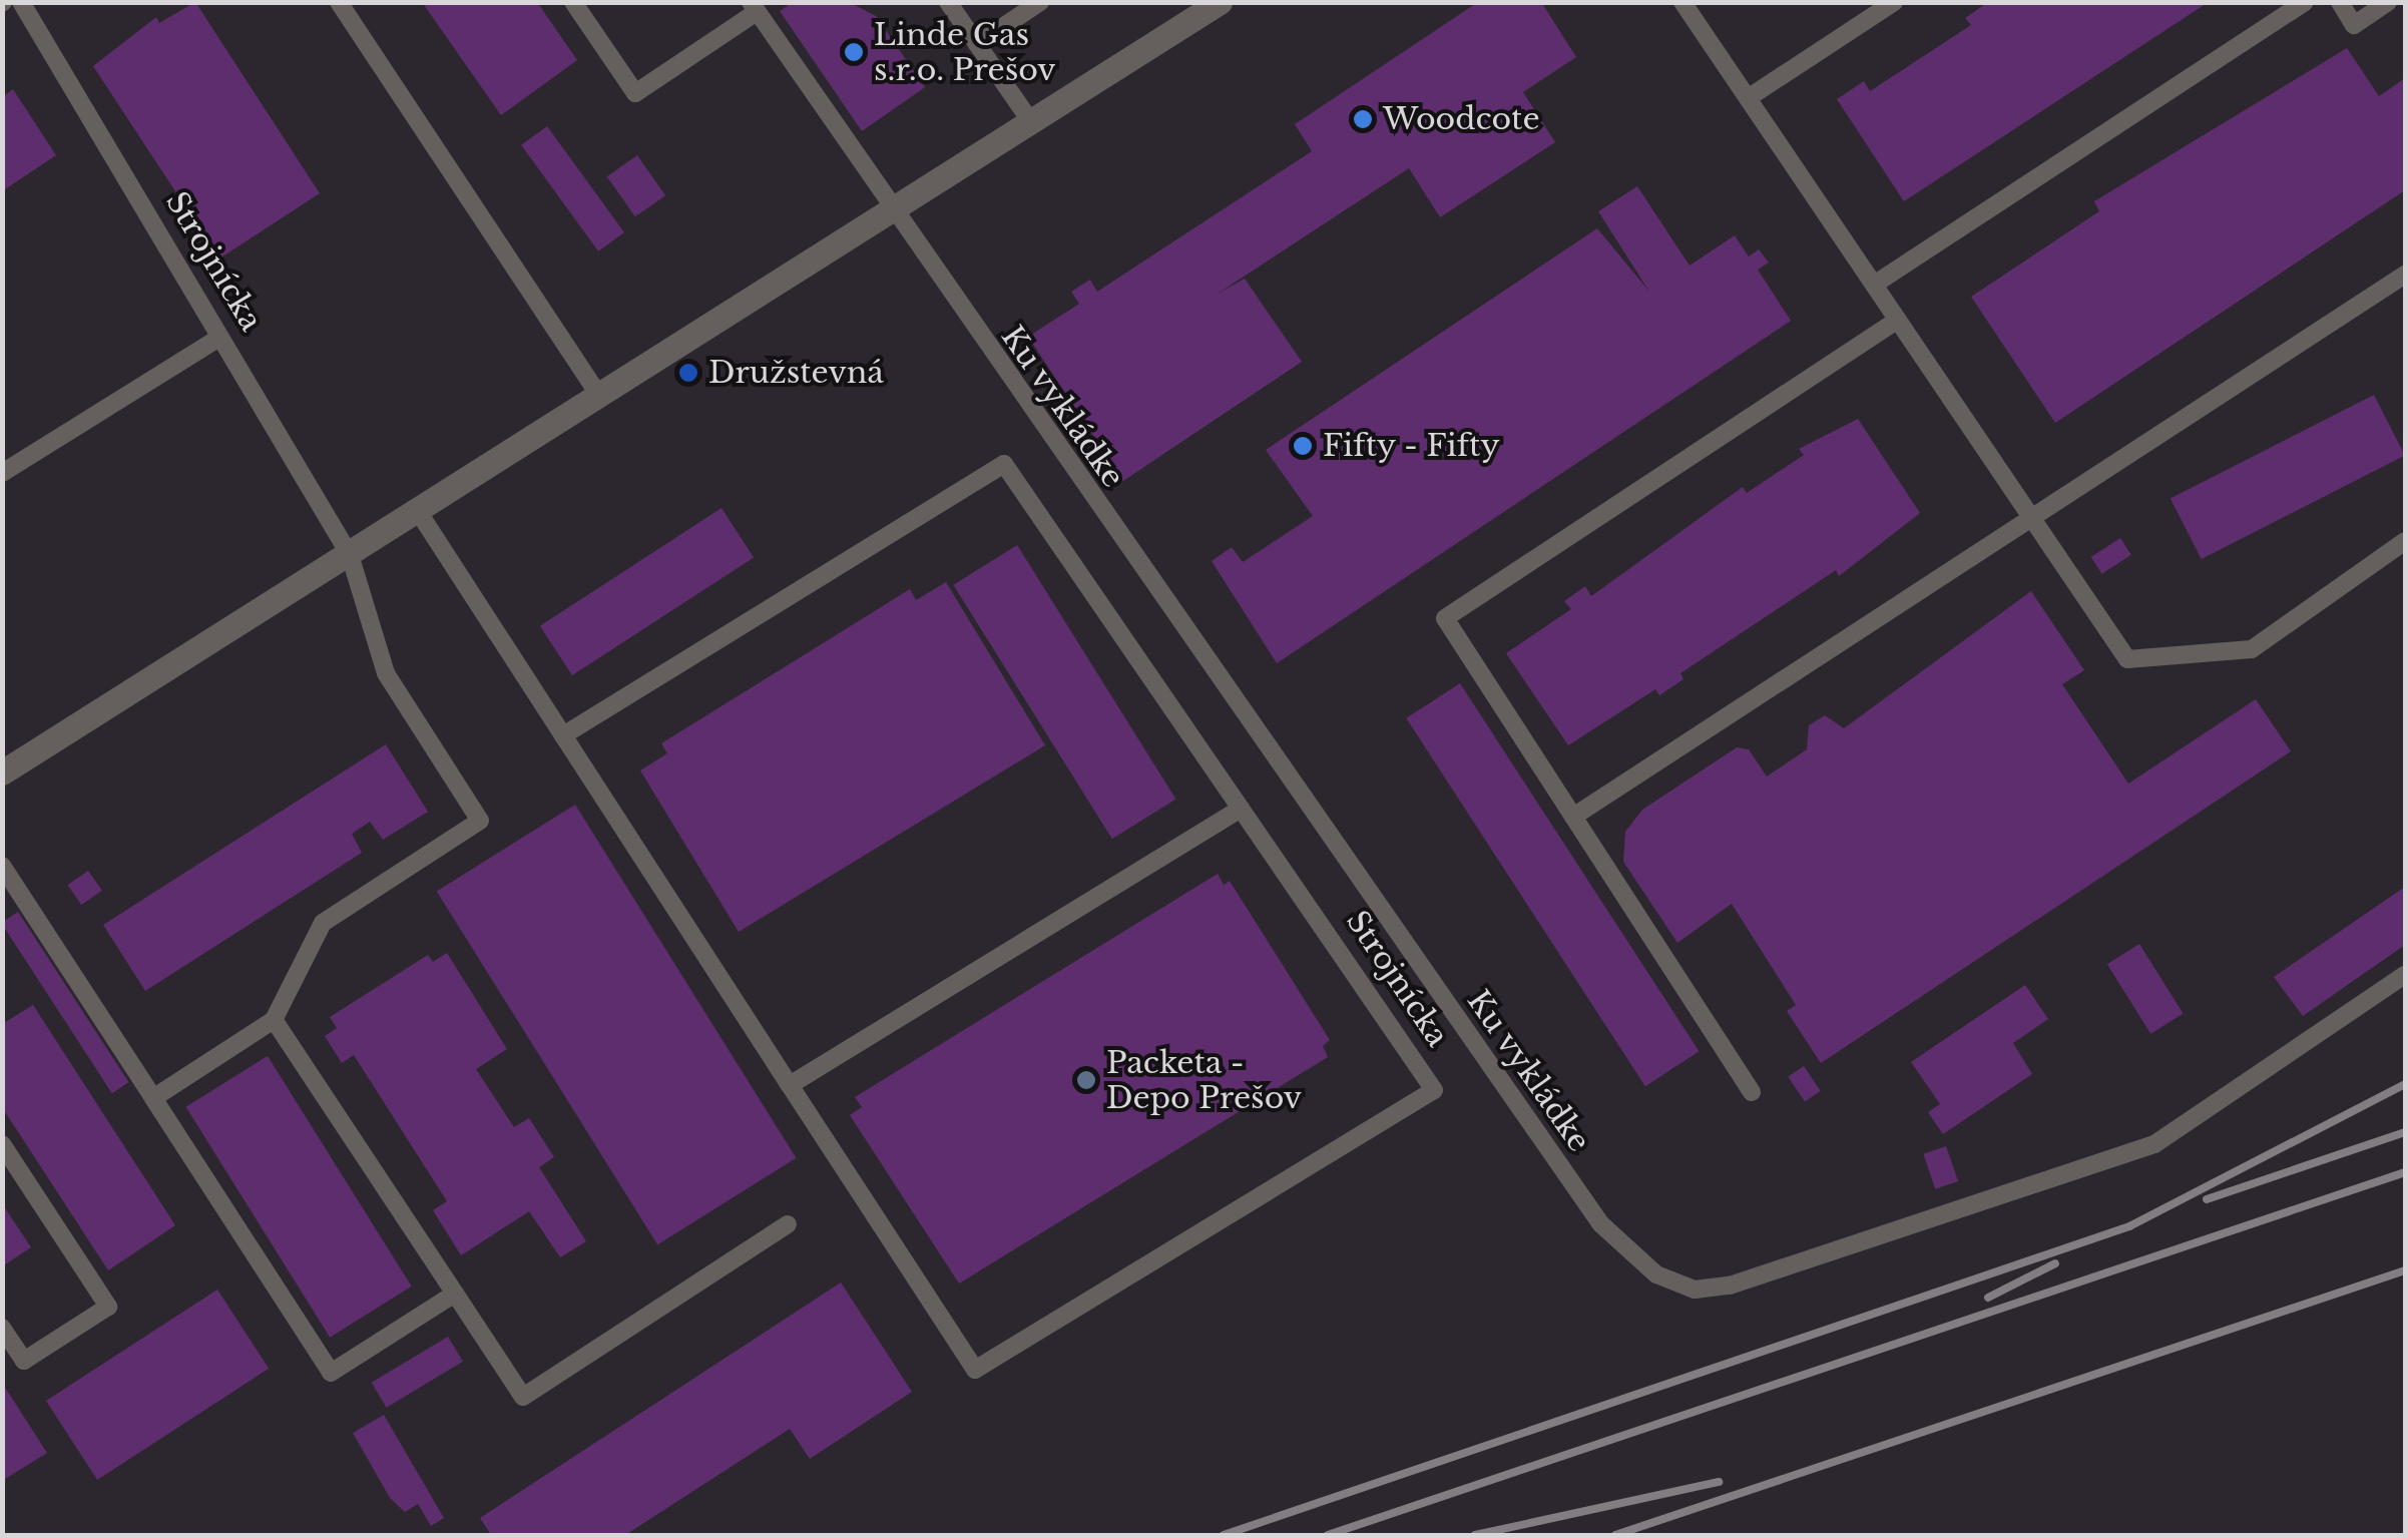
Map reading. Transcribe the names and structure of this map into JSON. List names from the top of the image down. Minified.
{"streets":{"lane":["Strojnícka","Ku vykládke"]},"places":["Linde Gas s.r.o. Prešov","Woodcote","Družstevná","Fifty - Fifty","Packeta - Depo Prešov"]}
